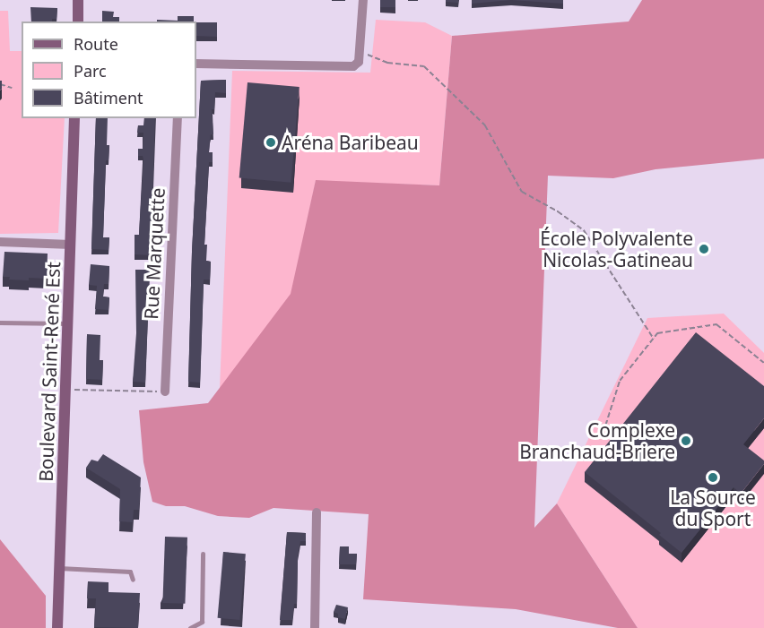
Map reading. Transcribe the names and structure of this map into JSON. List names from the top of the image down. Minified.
{"streets":{"street":["Rue Marquette","Boulevard Saint-René Est"]},"places":["Aréna Baribeau","École Polyvalente Nicolas-Gatineau","Complexe Branchaud-Briere","La Source du Sport"],"legend":["Route","Parc","Bâtiment"]}
